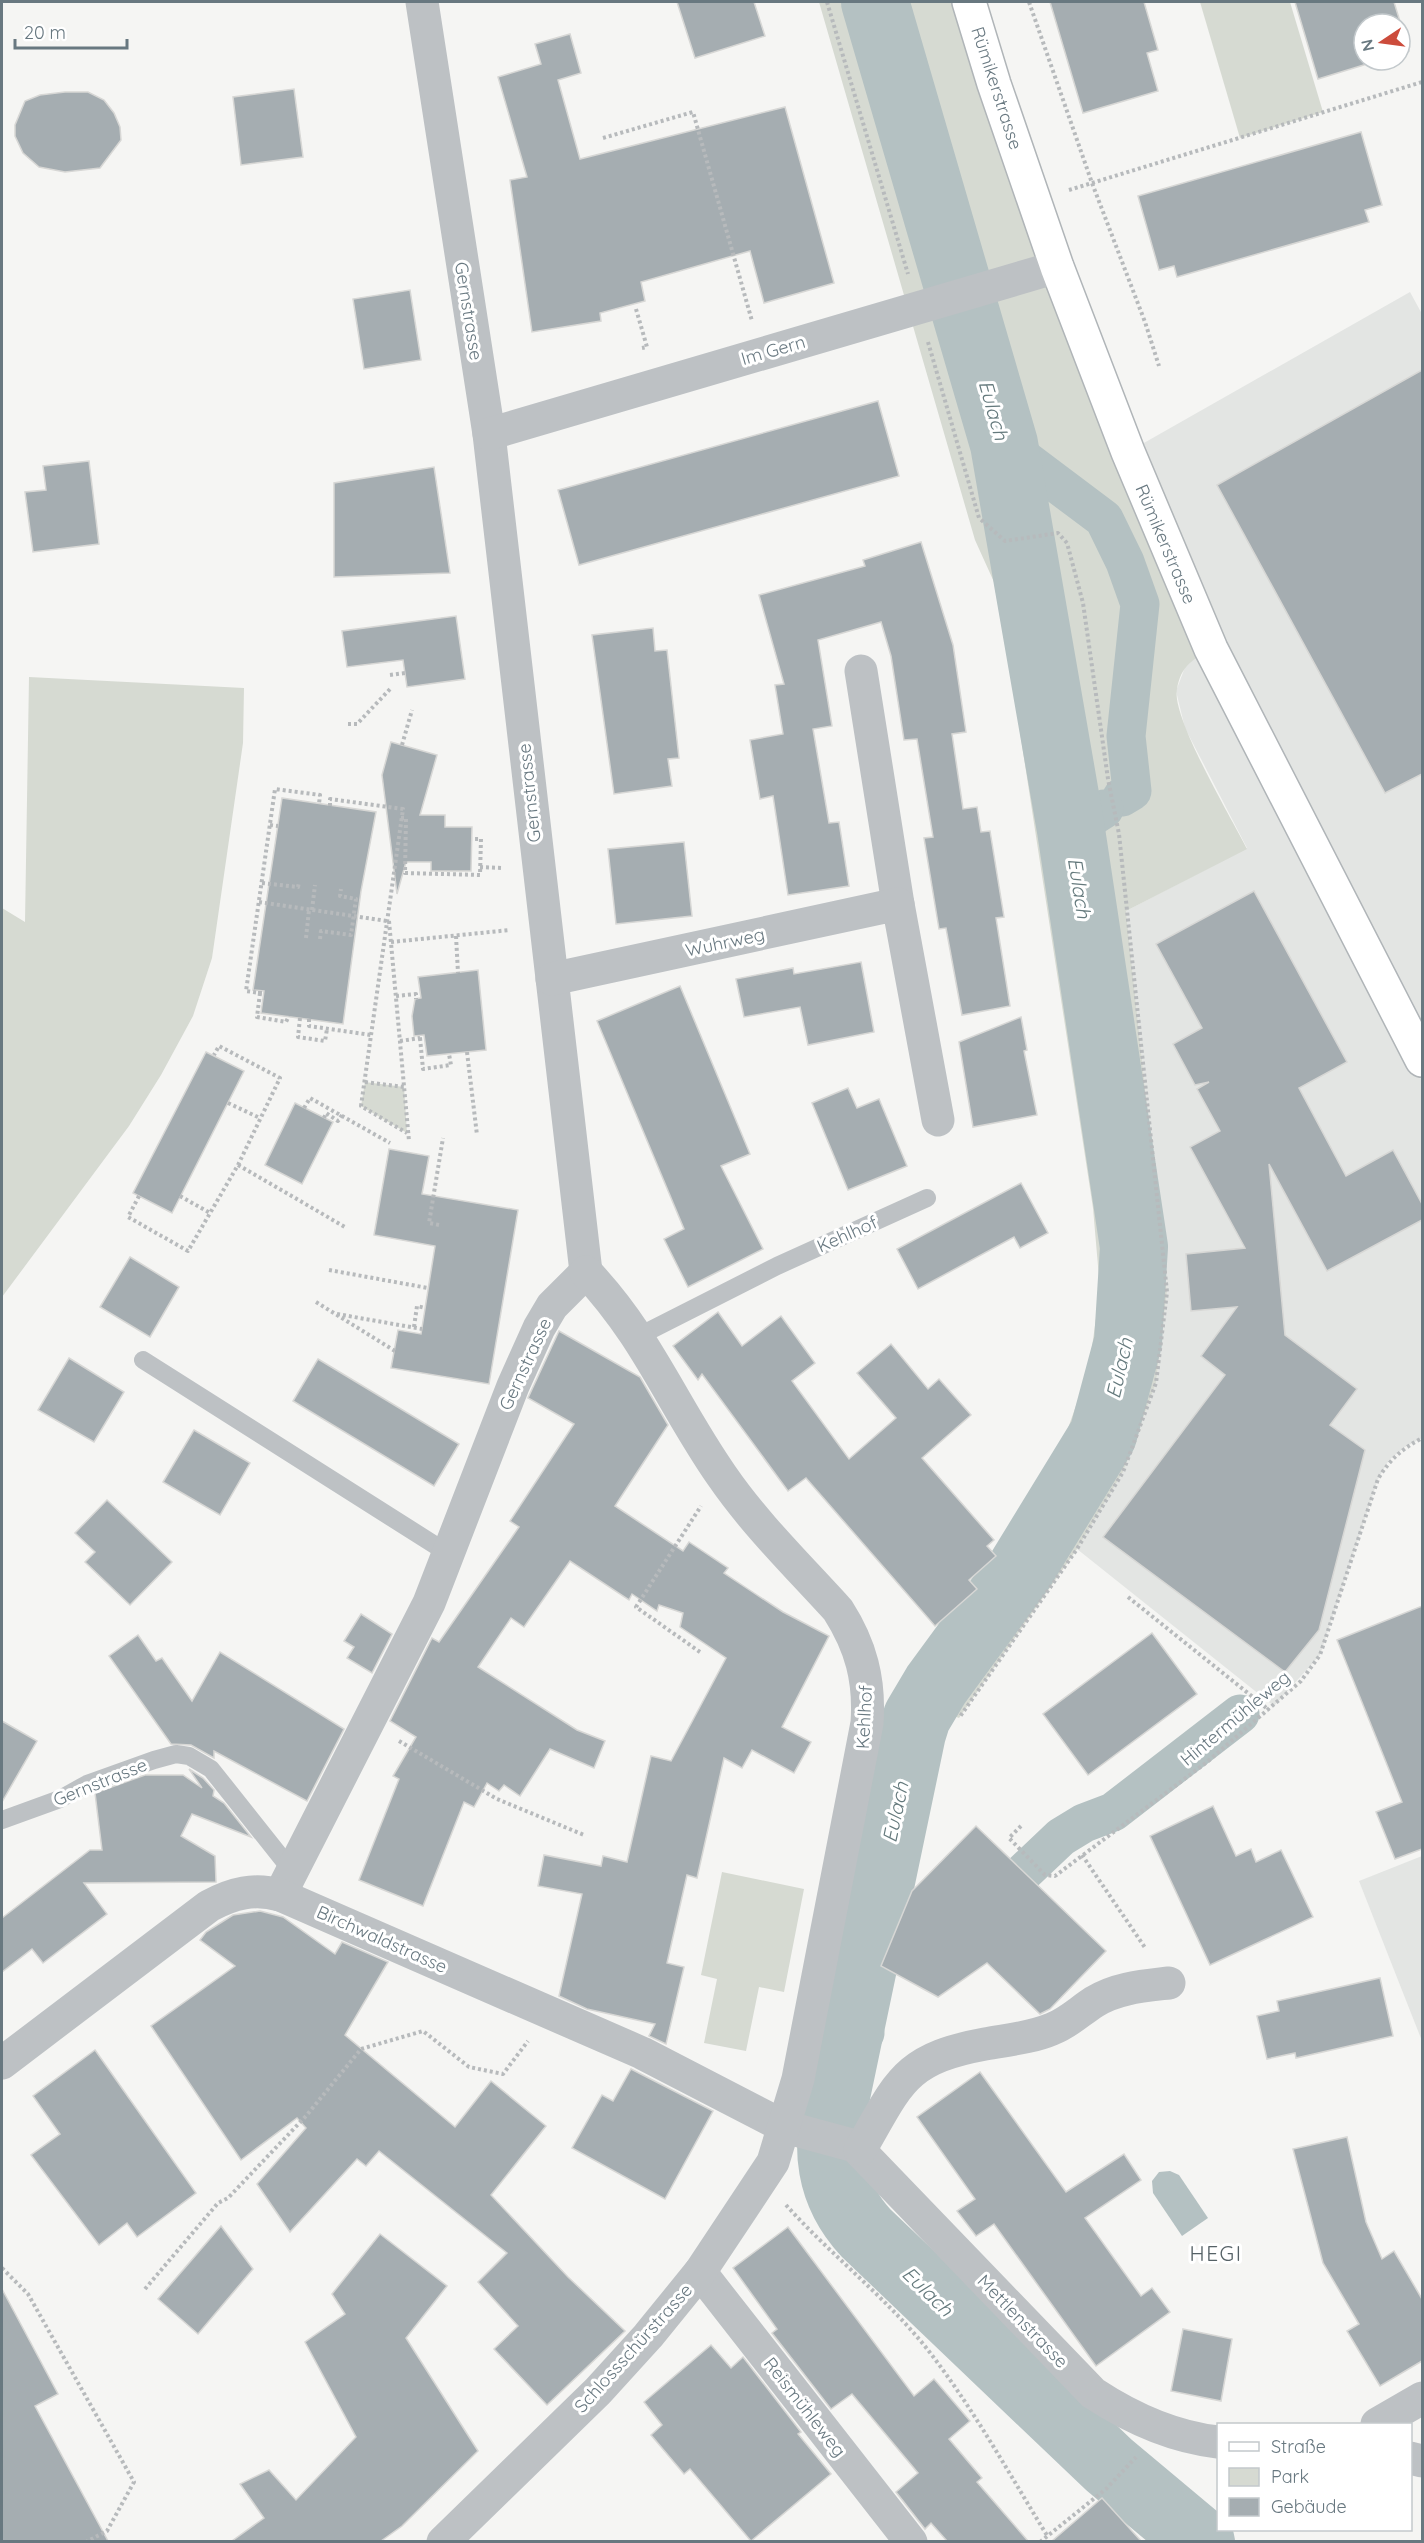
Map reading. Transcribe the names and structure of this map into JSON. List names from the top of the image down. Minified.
{"streets":{"main road":["Rümikerstrasse"],"street":["Gernstrasse","Im Gern","Wuhrweg","Kehlhof","Birchwaldstrasse","Mettlenstrasse","Schlossschürstrasse","Reismühleweg"],"path":["Hintermühleweg"]},"crossings":[["Rümikerstrasse","Im Gern"],["Gernstrasse","Im Gern"],["Gernstrasse","Wuhrweg"],["Gernstrasse","Kehlhof"],["Gernstrasse","Birchwaldstrasse"],["Kehlhof","Birchwaldstrasse"],["Kehlhof","Schlossschürstrasse"],["Birchwaldstrasse","Schlossschürstrasse"],["Schlossschürstrasse","Reismühleweg"]],"districts":["HEGI"],"water":["Eulach"],"legend":["Straße","Park","Gebäude"],"scale_bar":"20 m","north":"left"}
